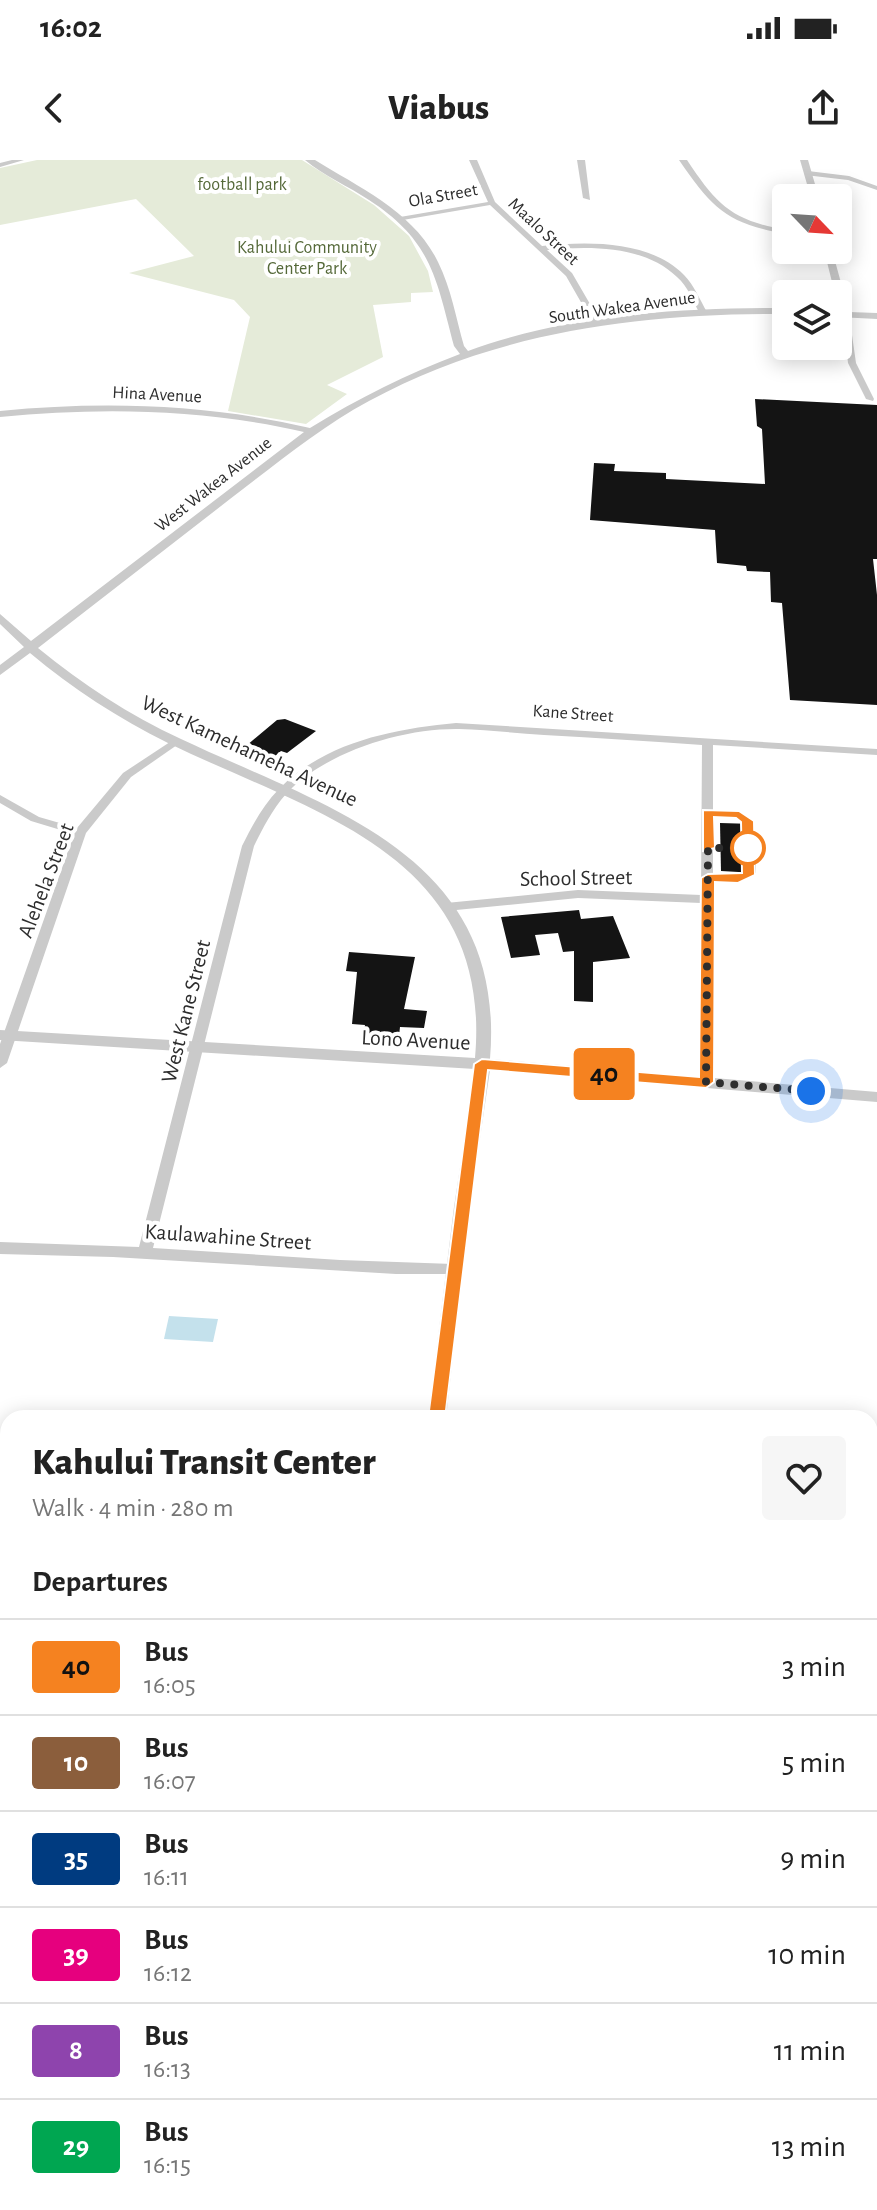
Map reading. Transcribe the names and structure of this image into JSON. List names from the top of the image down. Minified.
{"streets":{"street":["Ola Street","Maalo Street","South Wakea Avenue","Hina Avenue","West Wakea Avenue","Kane Street","West Kamehameha Avenue","School Street","Alehela Street","West Kane Street","Lono Avenue","Kaulawahine Street"]},"crossings":[["Ola Street","Maalo Street"],["Maalo Street","South Wakea Avenue"],["South Wakea Avenue","West Wakea Avenue"],["Hina Avenue","West Wakea Avenue"],["West Wakea Avenue","West Kamehameha Avenue"],["Kane Street","West Kamehameha Avenue"],["Kane Street","West Kane Street"],["West Kamehameha Avenue","School Street"],["West Kamehameha Avenue","Alehela Street"],["West Kamehameha Avenue","West Kane Street"],["West Kamehameha Avenue","Lono Avenue"],["West Kamehameha Avenue","Kaulawahine Street"],["Alehela Street","Lono Avenue"],["West Kane Street","Lono Avenue"],["West Kane Street","Kaulawahine Street"]],"parks":["football park","Kahului Community Center Park"],"lines":["bus line 40"],"north":"bottom right","page":{"status":"16:02","header":"Viabus","on_map":"40","heading":[["Kahului Transit Center","Walk · 4 min · 280 m"],"Departures"],"list":[{"mark":"40","name":"Bus","note":"16:05","value":"3 min"},{"mark":"10","name":"Bus","note":"16:07","value":"5 min"},{"mark":"35","name":"Bus","note":"16:11","value":"9 min"},{"mark":"39","name":"Bus","note":"16:12","value":"10 min"},{"mark":"8","name":"Bus","note":"16:13","value":"11 min"},{"mark":"29","name":"Bus","note":"16:15","value":"13 min"}]}}
